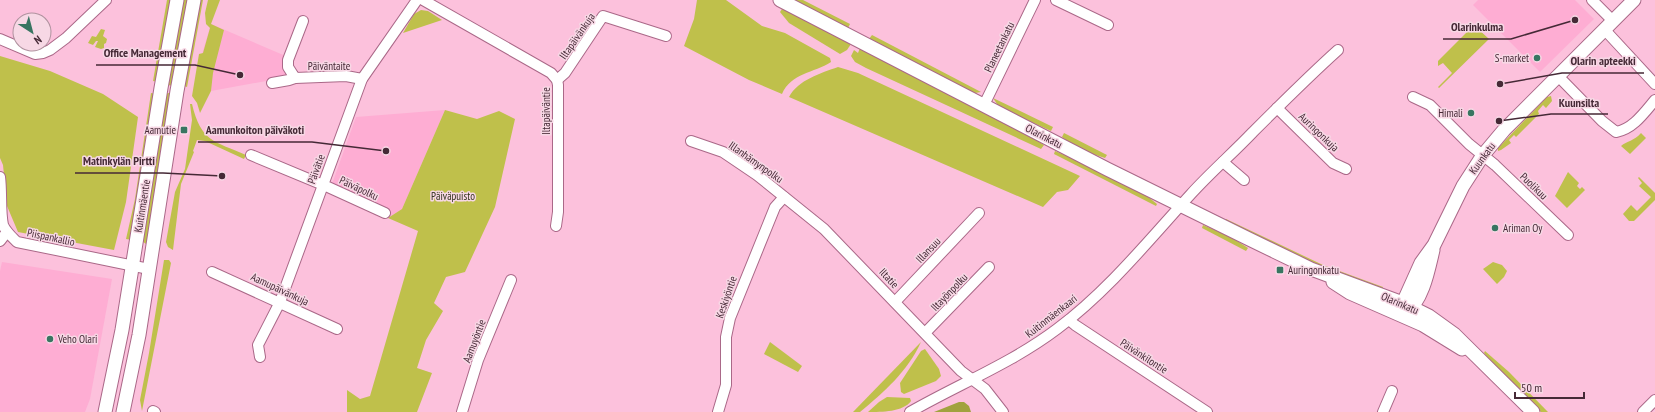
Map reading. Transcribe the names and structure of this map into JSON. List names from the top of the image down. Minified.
{"streets":{"main road":["Olarinkatu","Kuunkatu","Kuitinmäentie"],"street":["Iltapäivänkuja","Planeetankatu","Päiväntaite","Iltapäiväntie","Auringonkuja","Illanhämynpolku","Päivätie","Puolikuu","Päiväpolku","Piispankallio","Illansuu","Iltatie","Aamupäivänkuja","Iltayönpolku","Keskiyöntie","Kuitinmäenkaari","Aamuyöntie","Päivänkilontie"]},"crossings":[["Iltapäivänkuja","Iltapäiväntie"],["Planeetankatu","Olarinkatu"],["Päiväntaite","Päivätie"],["Olarinkatu","Kuunkatu"],["Olarinkatu","Kuitinmäenkaari"],["Kuunkatu","Puolikuu"],["Illanhämynpolku","Iltatie"],["Illanhämynpolku","Keskiyöntie"],["Päivätie","Päiväpolku"],["Päivätie","Aamupäivänkuja"],["Kuitinmäentie","Piispankallio"],["Illansuu","Iltatie"],["Iltatie","Iltayönpolku"],["Iltatie","Keskiyöntie"],["Iltatie","Kuitinmäenkaari"],["Kuitinmäenkaari","Päivänkilontie"]],"parks":["Päiväpuisto"],"places":{"other":["Olarinkulma","S-market","Office Management","Olarin apteekki","Himali","Kuunsilta","Aamunkoiton päiväkoti","Matinkylän Pirtti","Ariman Oy","Veho Olari"],"transit":["Aamutie","Auringonkatu"]},"scale_bar":"50 m","north":"bottom right"}
